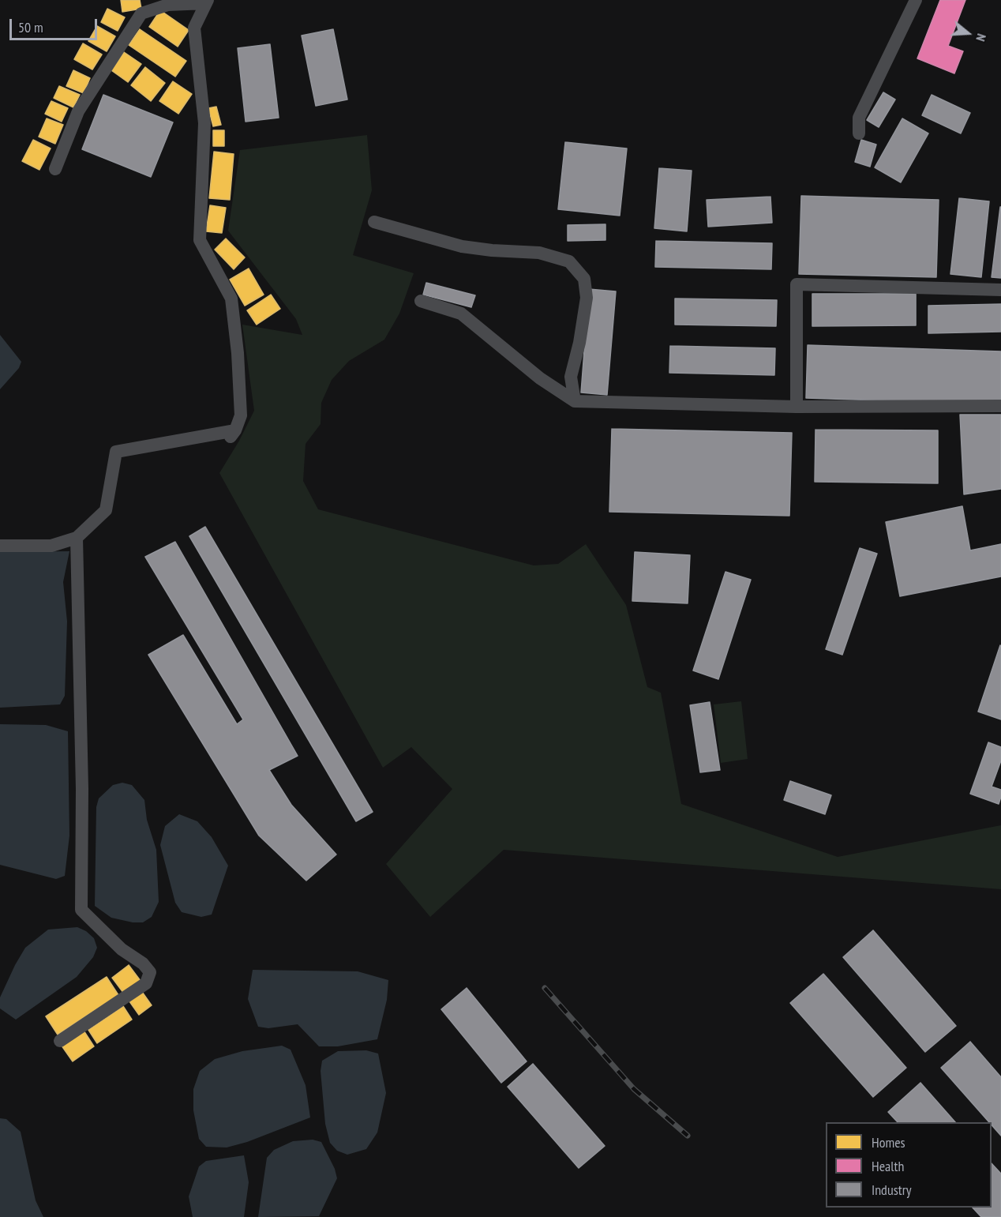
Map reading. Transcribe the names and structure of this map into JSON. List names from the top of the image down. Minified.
{"legend":["Homes","Health","Industry"],"scale_bar":"50 m","north":"right"}
